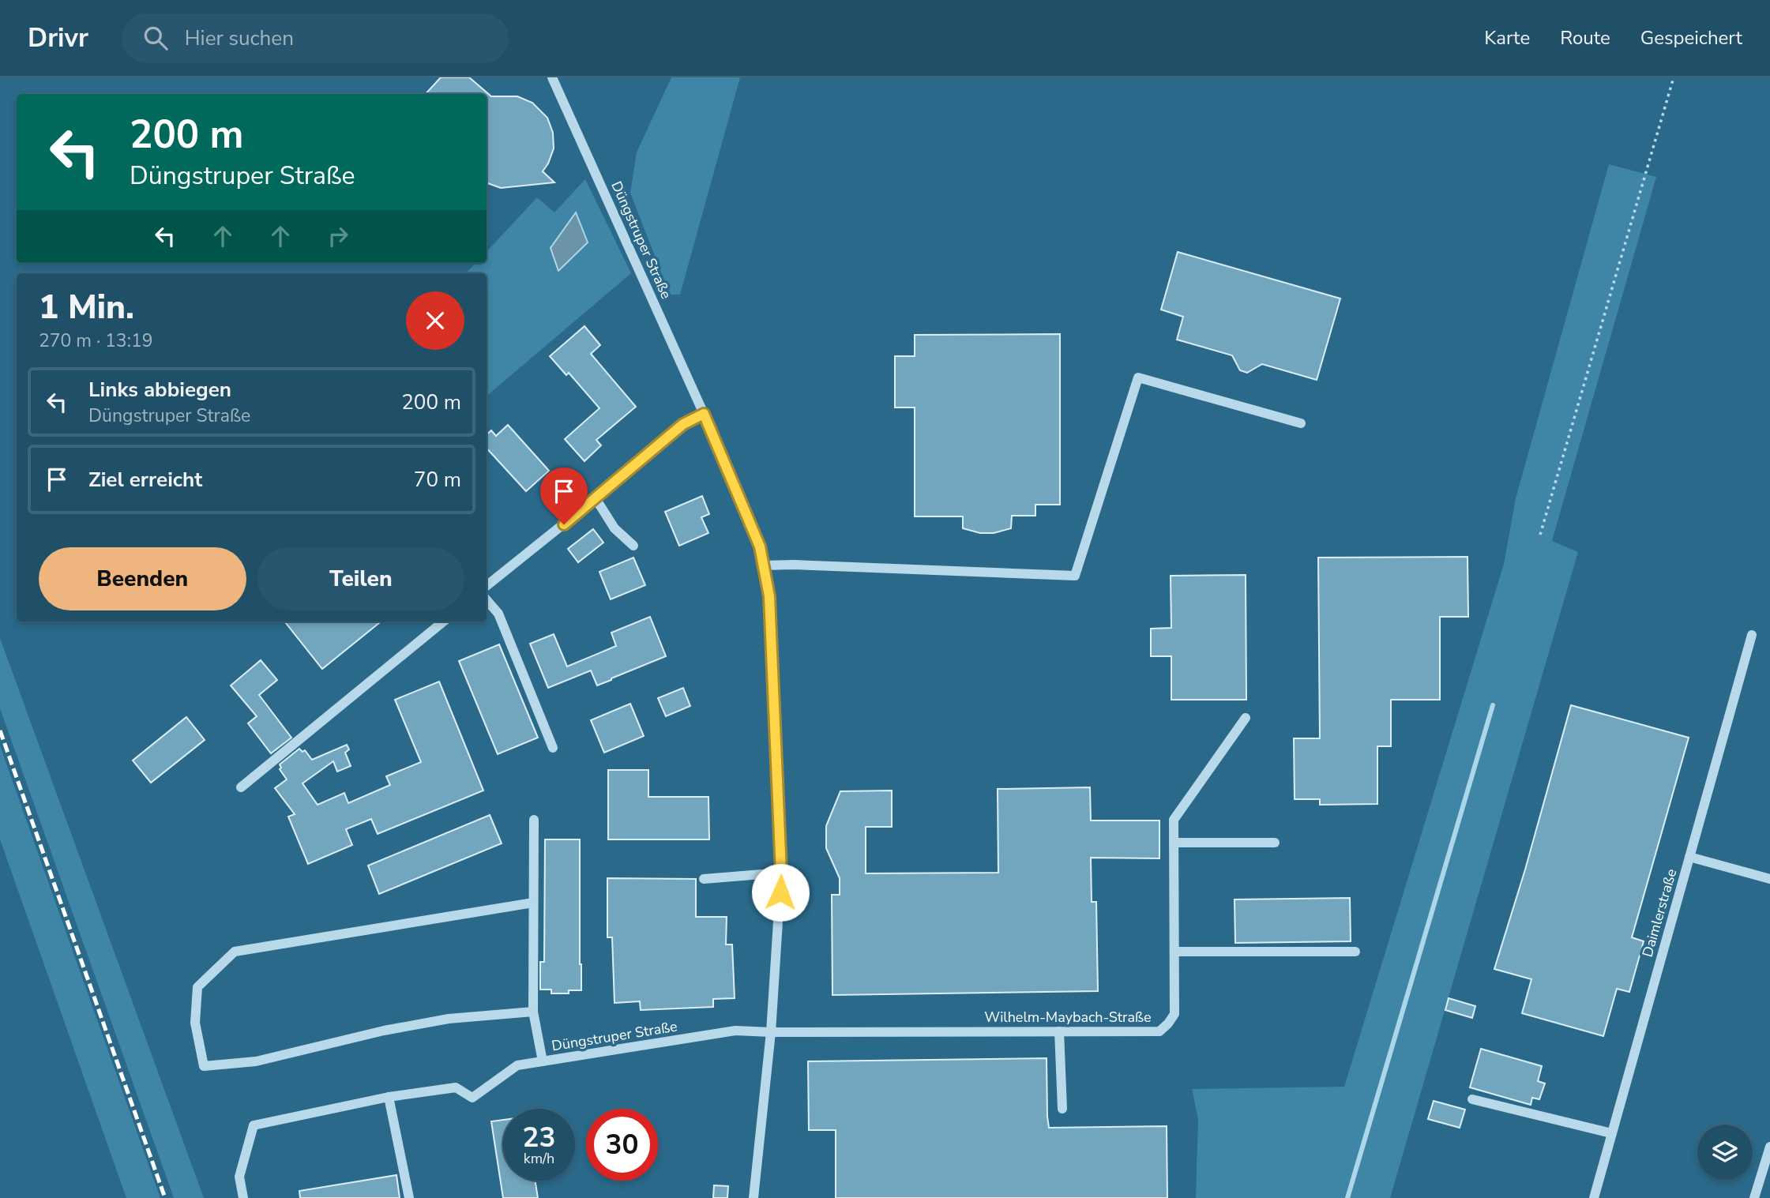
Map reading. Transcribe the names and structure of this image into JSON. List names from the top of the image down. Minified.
{"streets":{"street":["Düngstruper Straße","Daimlerstraße","Wilhelm-Maybach-Straße"]},"crossings":[["Düngstruper Straße","Wilhelm-Maybach-Straße"]],"page":{"header":"Drivr","search":"Hier suchen","nav":["Karte","Route","Gespeichert"],"turn":["200 m","Düngstruper Straße"],"heading":["1 Min.","270 m · 13:19"],"list":[{"name":"Links abbiegen","note":"Düngstruper Straße","value":"200 m"},{"name":"Ziel erreicht","value":"70 m"}],"buttons":["Beenden","Teilen"],"speed":"23 km/h","limit":"30"}}
